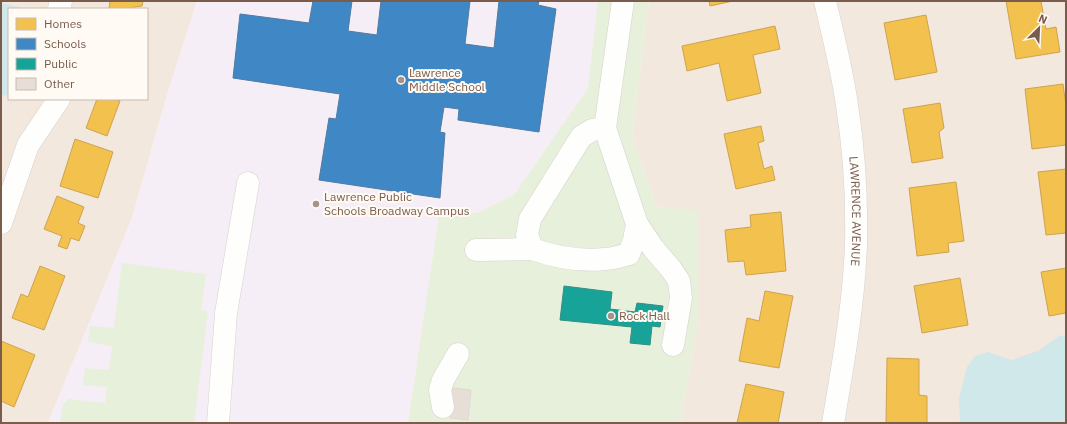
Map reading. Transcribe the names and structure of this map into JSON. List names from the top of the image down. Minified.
{"streets":{"street":["LAWRENCE AVENUE"]},"places":["Lawrence Middle School","Lawrence Public Schools Broadway Campus","Rock Hall"],"legend":["Homes","Schools","Public","Other"],"north":"top right"}
